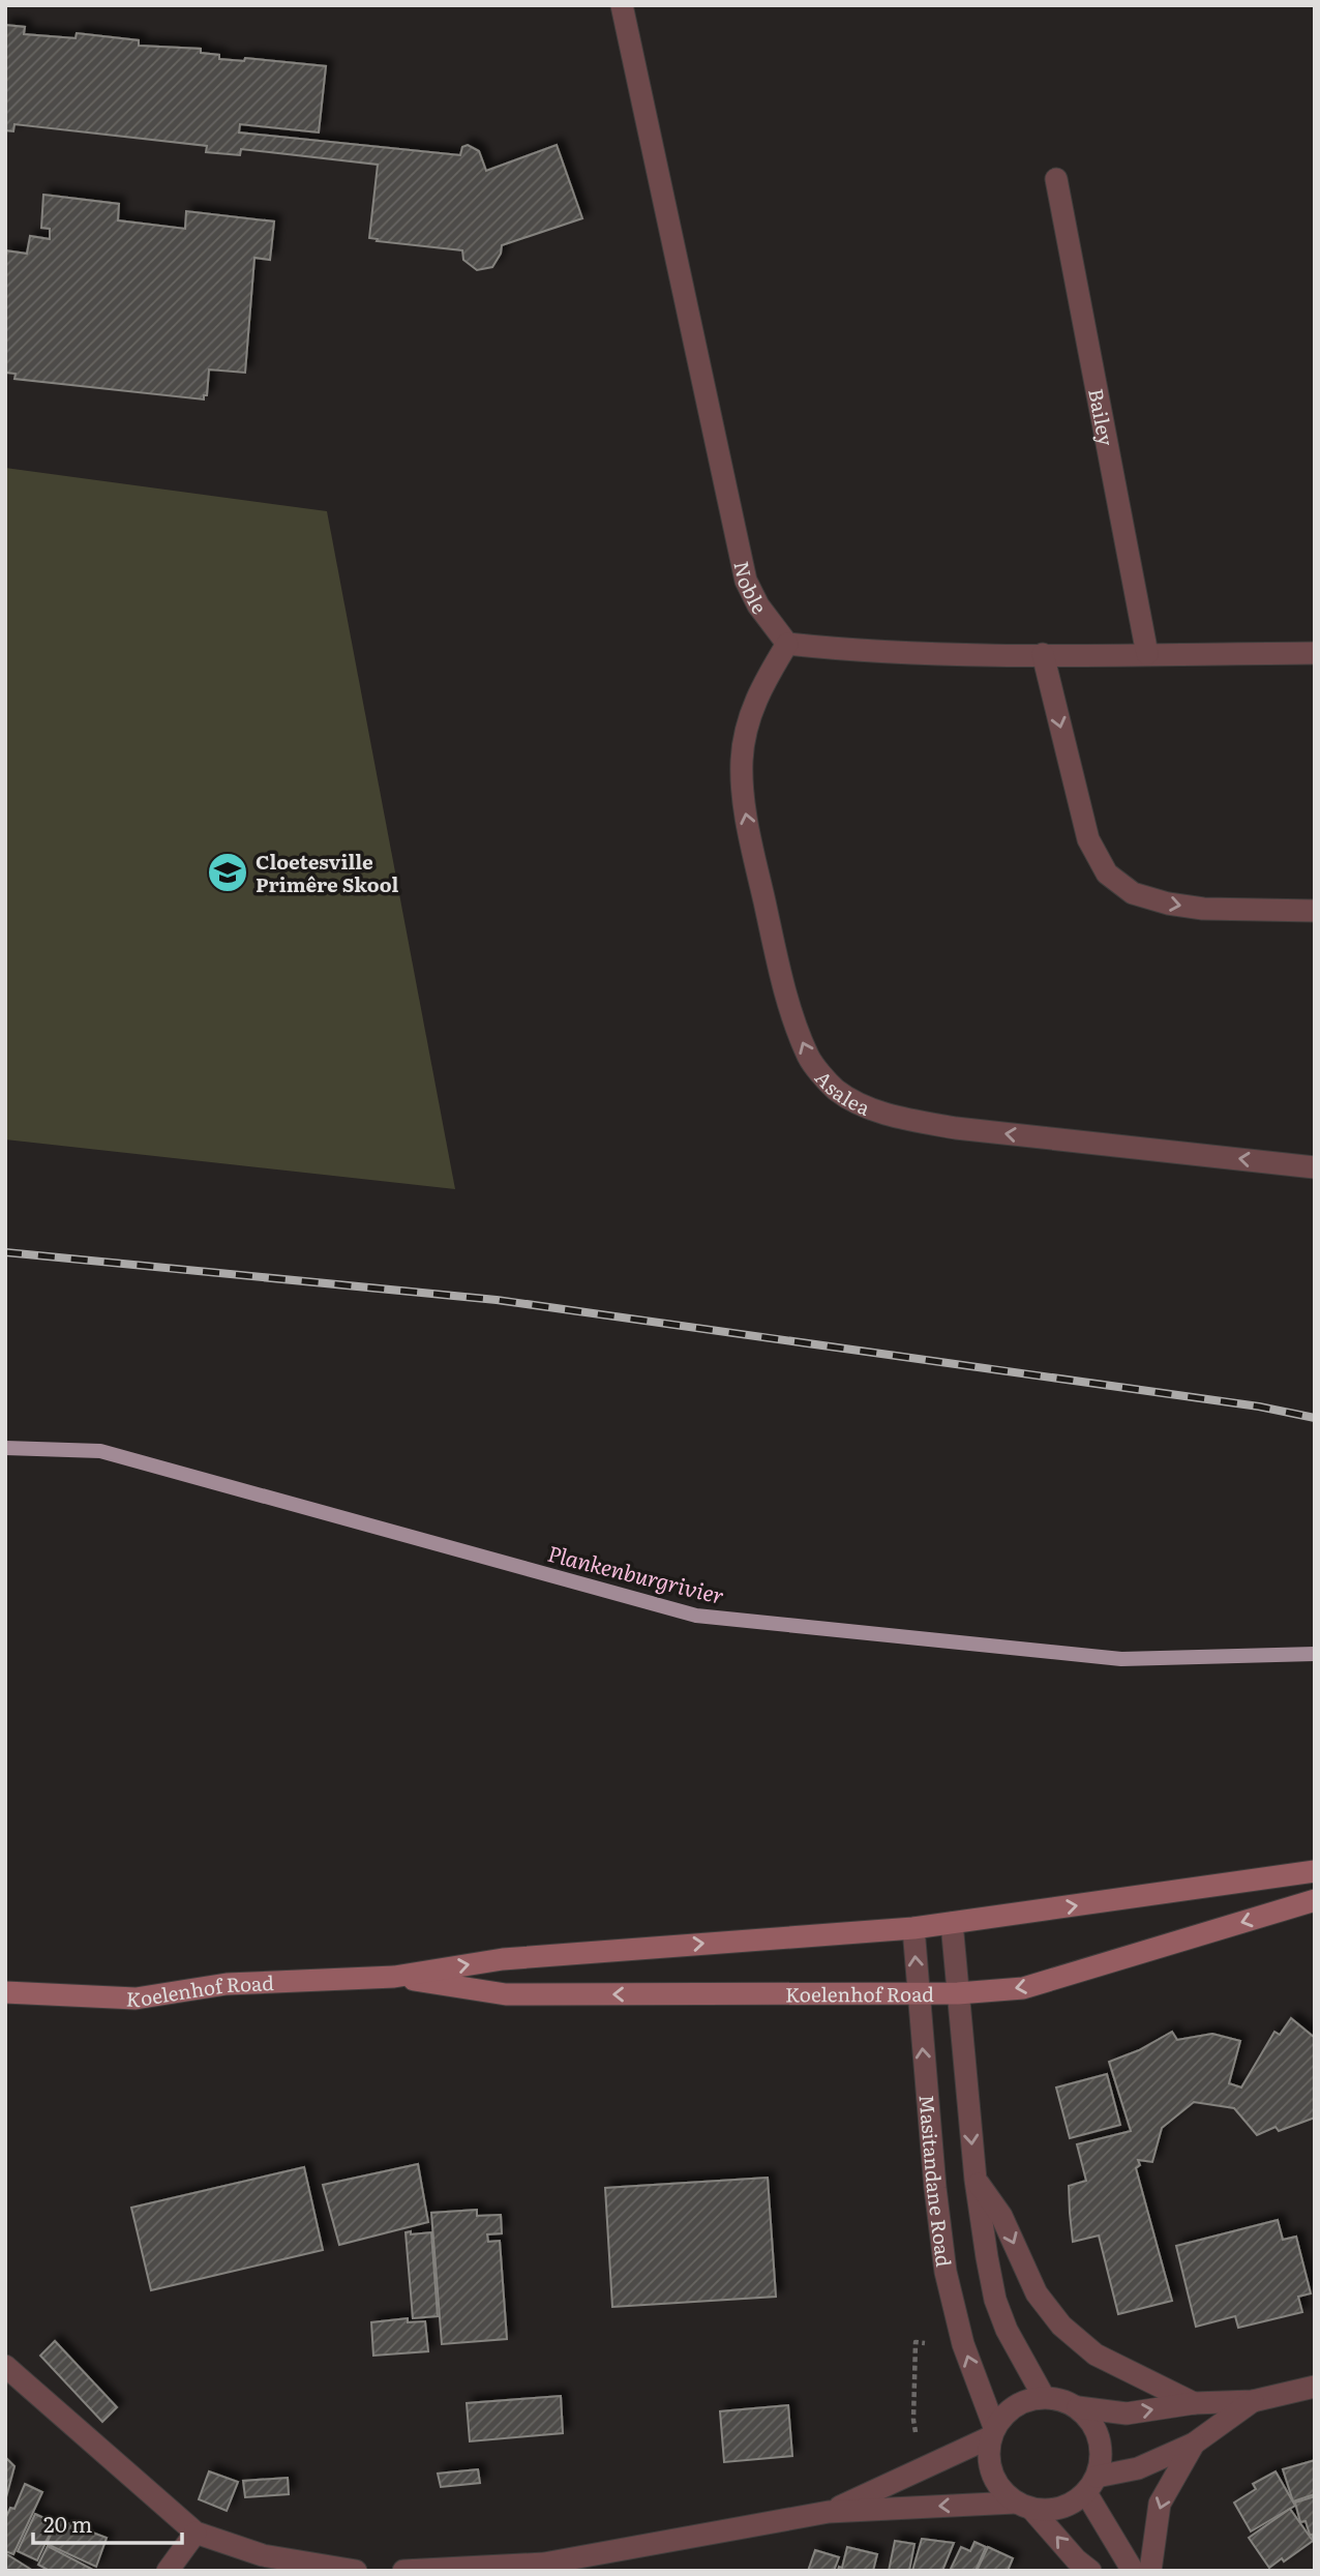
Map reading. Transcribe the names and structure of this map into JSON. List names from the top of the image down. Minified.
{"streets":{"main road":["Koelenhof Road"],"street":["Bailey","Noble","Asalea","Masitandane Road"]},"crossings":[["Noble","Asalea"],["Koelenhof Road","Masitandane Road"]],"water":["Plankenburgrivier"],"places":{"school or university":["Cloetesville Primêre Skool"]},"scale_bar":"20 m"}
